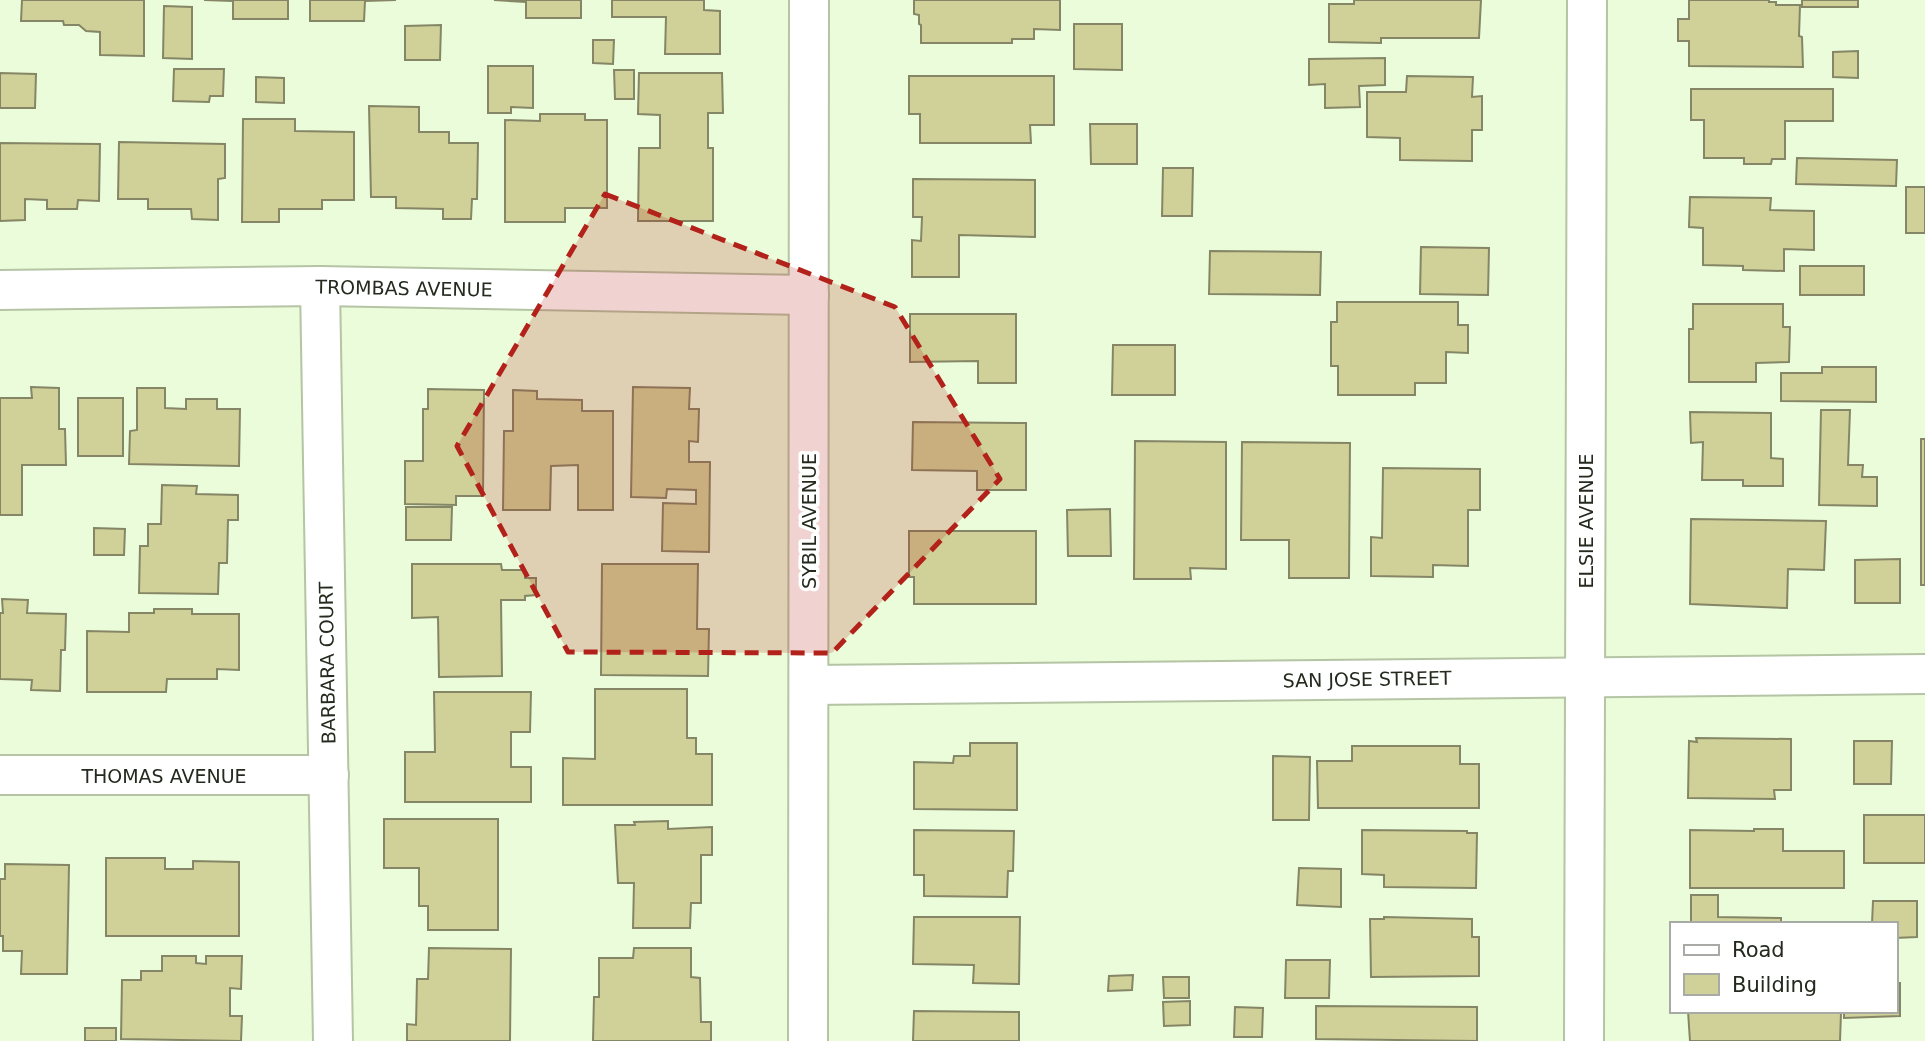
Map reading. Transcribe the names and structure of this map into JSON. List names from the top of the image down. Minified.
{"streets":{"street":["TROMBAS AVENUE","SYBIL AVENUE","ELSIE AVENUE","BARBARA COURT","SAN JOSE STREET","THOMAS AVENUE"]},"crossings":[["TROMBAS AVENUE","SYBIL AVENUE"],["TROMBAS AVENUE","BARBARA COURT"],["SYBIL AVENUE","SAN JOSE STREET"],["ELSIE AVENUE","SAN JOSE STREET"],["BARBARA COURT","THOMAS AVENUE"]],"legend":["Road","Building"]}
